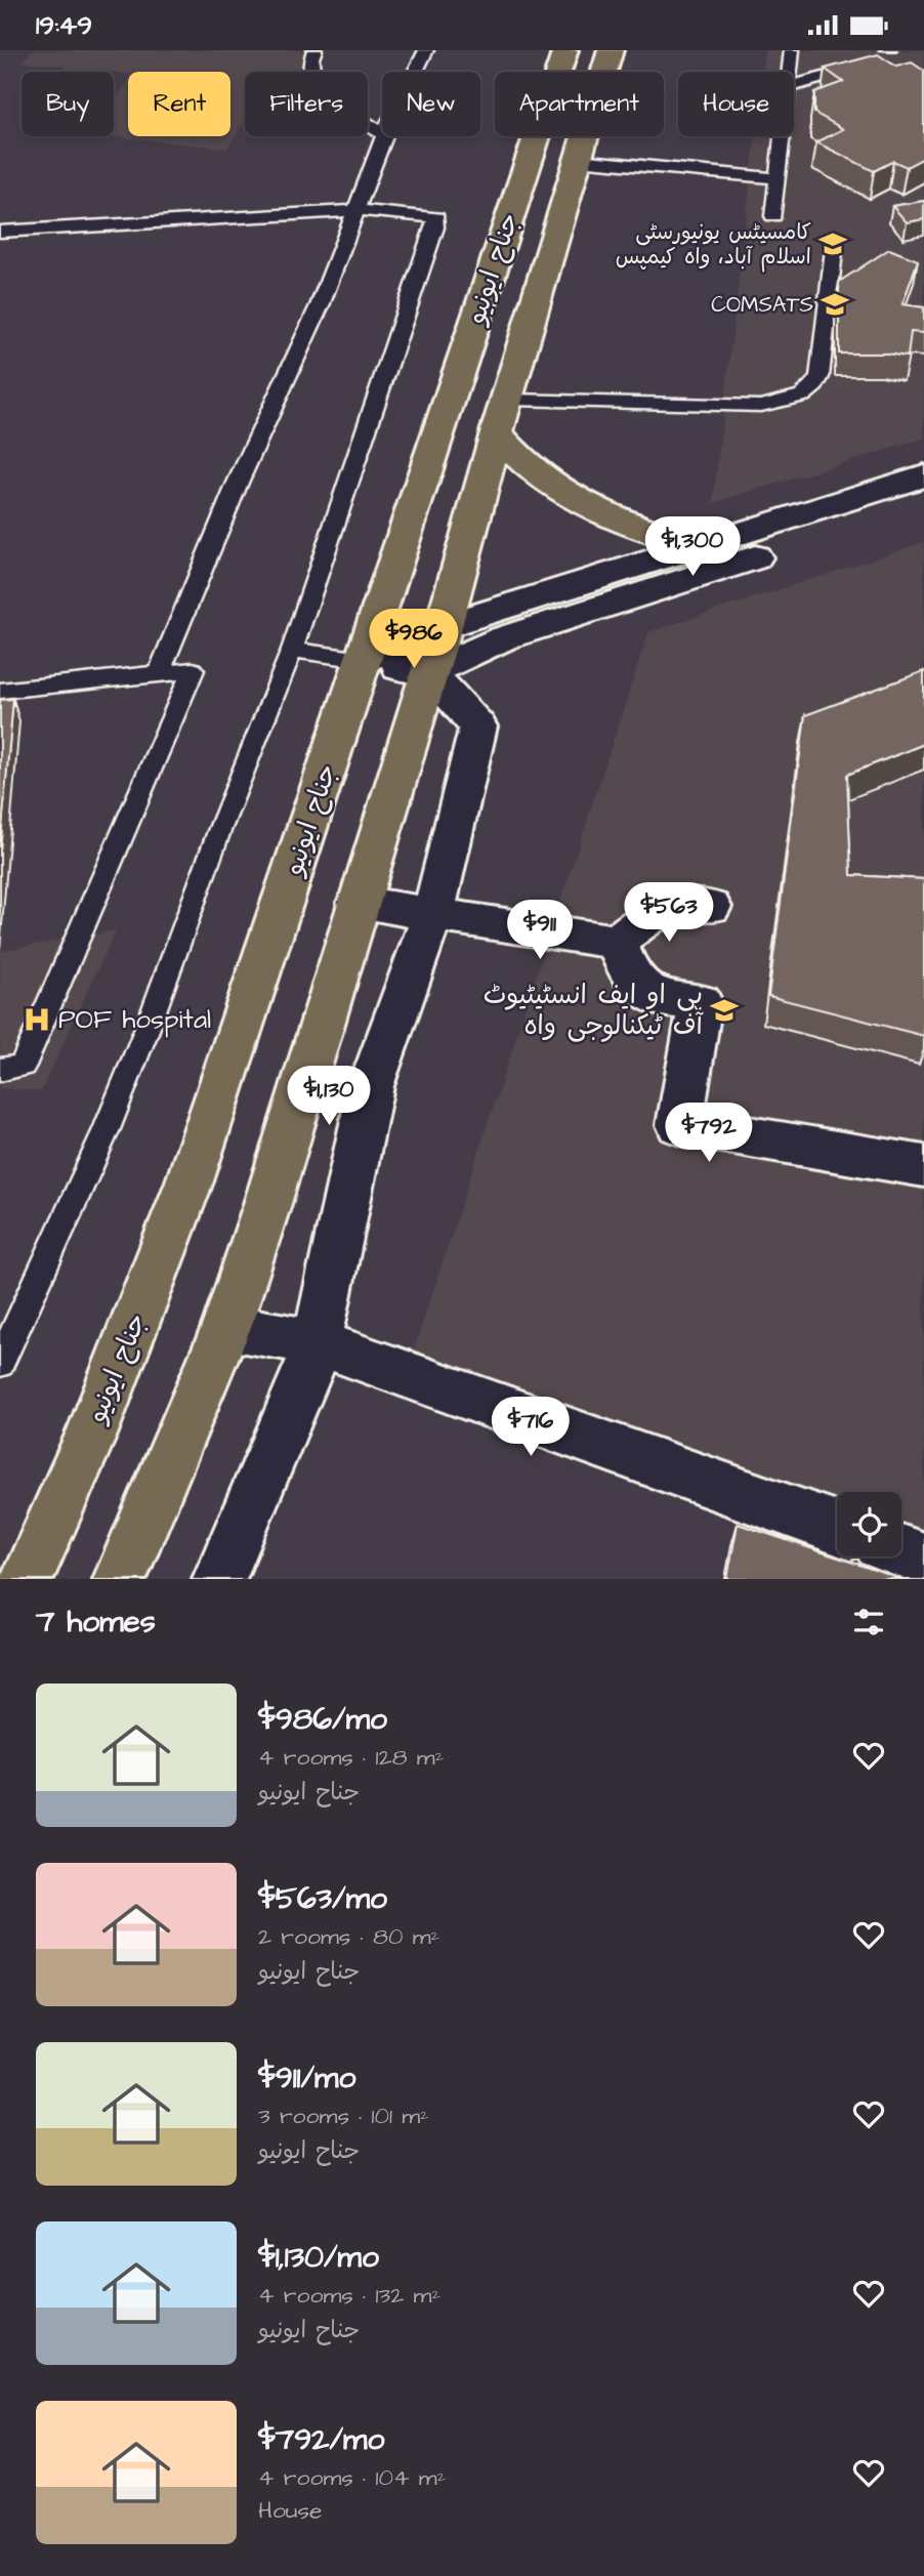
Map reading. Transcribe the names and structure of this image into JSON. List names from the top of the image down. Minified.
{"streets":{"main road":["جناح ایونیو"]},"places":{"school or university":["کامسیٹس یونیورسٹی اسلام آباد، واہ کیمپس","COMSATS","پی او ایف انسٹیٹیوٹ آف ٹیکنالوجی واہ"],"hospital":["POF hospital"]},"page":{"status":"19:49","chip":["Buy","Rent","Filters","New","Apartment","House"],"price":["$1,300","$986","$563","$911","$1,130","$792","$716"],"heading":"7 homes","list":[{"name":"$986/mo","note":"4 rooms · 128 m² · جناح ایونیو"},{"name":"$563/mo","note":"2 rooms · 80 m² · جناح ایونیو"},{"name":"$911/mo","note":"3 rooms · 101 m² · جناح ایونیو"},{"name":"$1,130/mo","note":"4 rooms · 132 m² · جناح ایونیو"},{"name":"$792/mo","note":"4 rooms · 104 m² · House"}]}}
